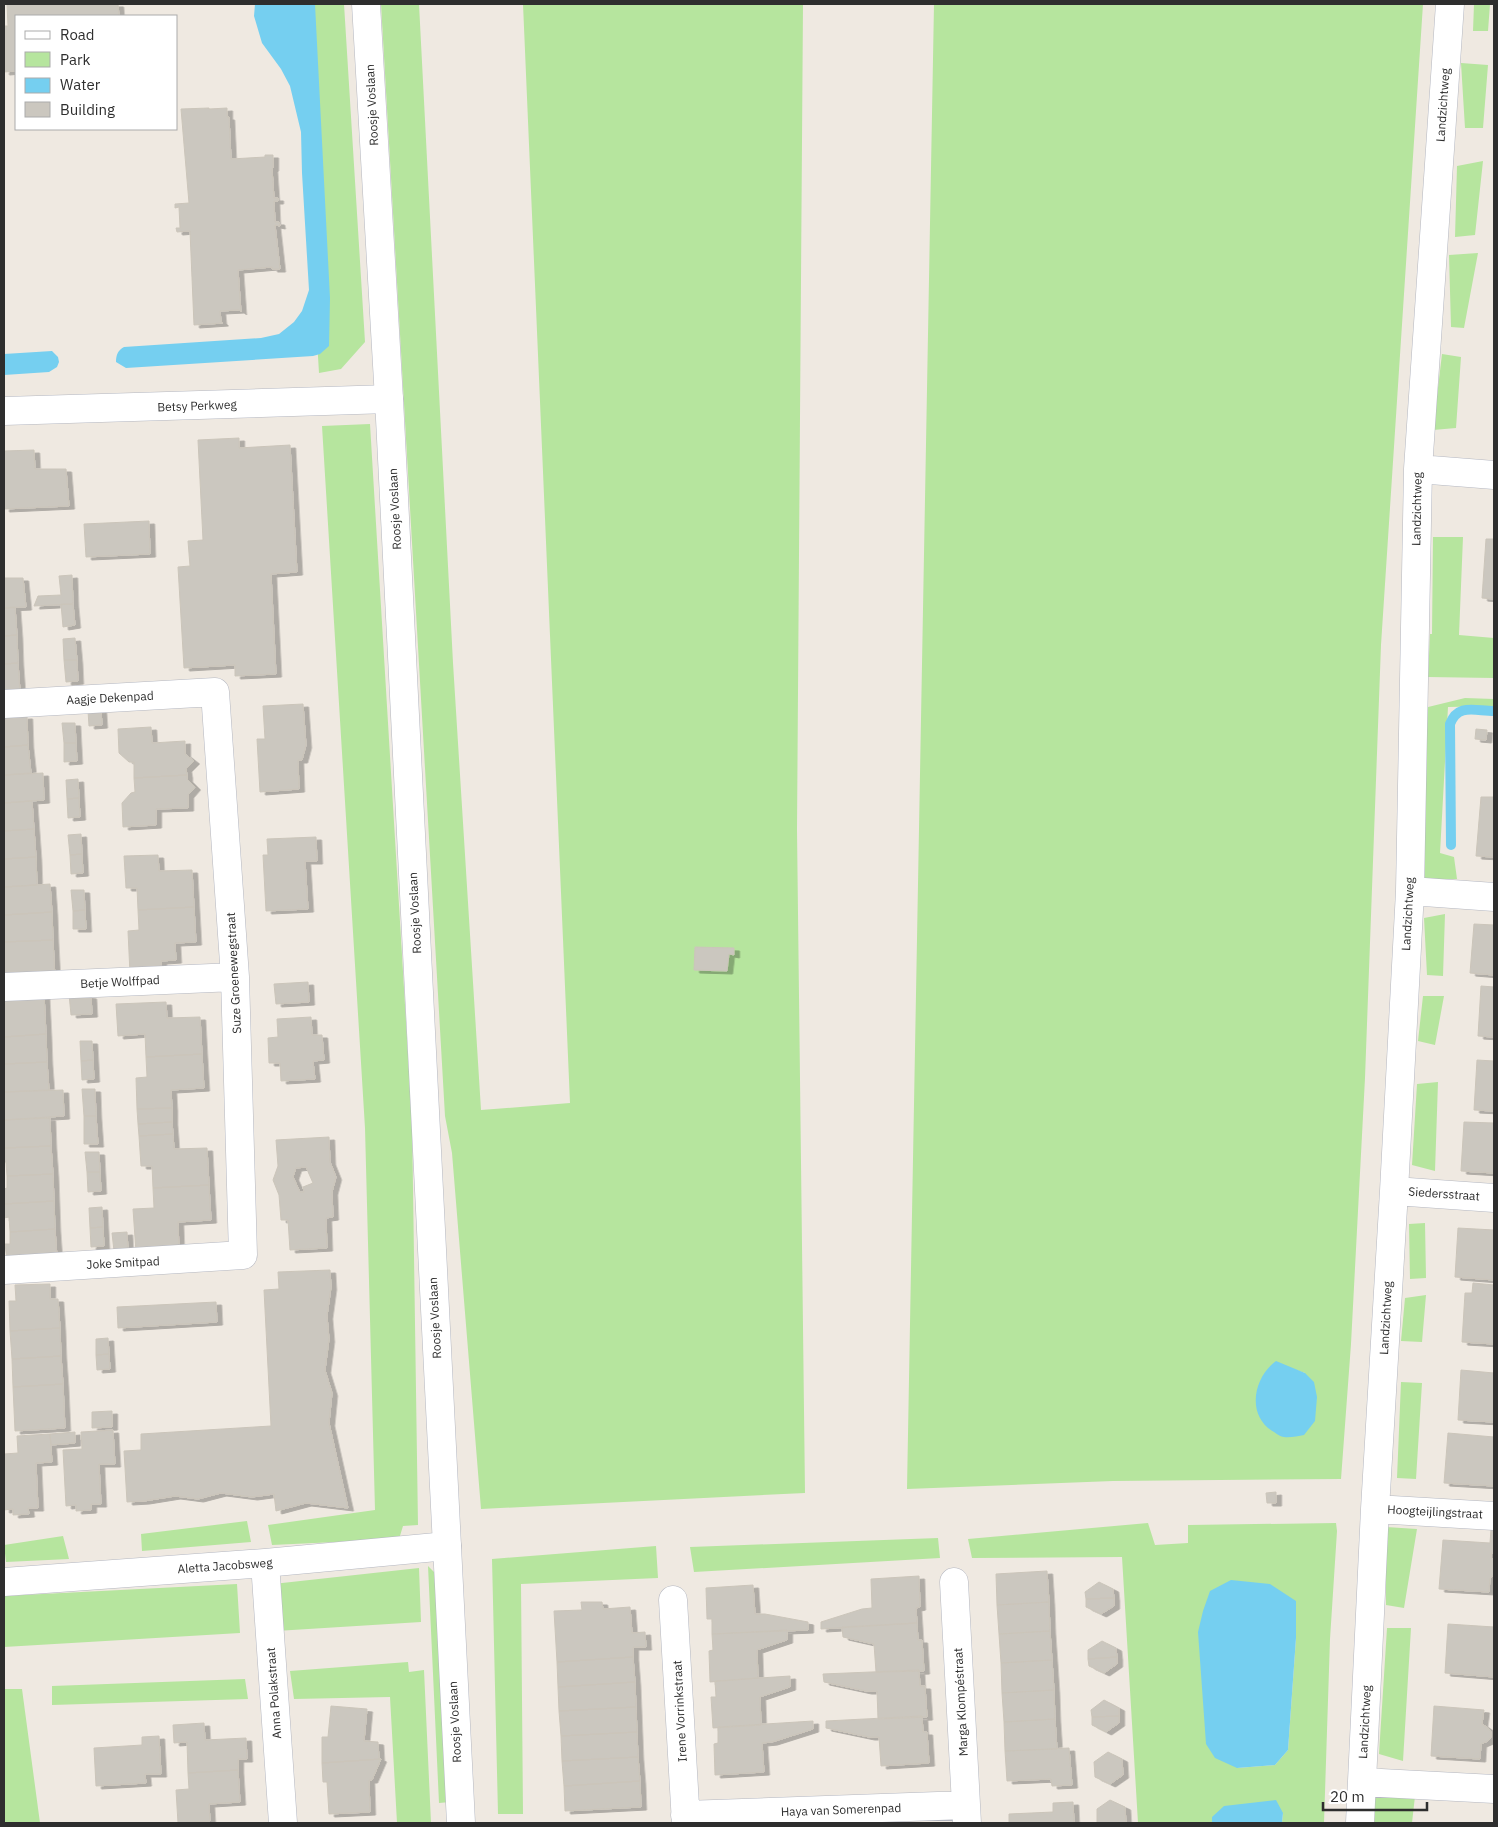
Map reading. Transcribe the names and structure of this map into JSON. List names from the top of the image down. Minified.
{"streets":{"street":["Roosje Voslaan","Landzichtweg","Betsy Perkweg","Aagje Dekenpad","Suze Groenewegstraat","Betje Wolffpad","Siedersstraat","Joke Smitpad","Hoogteijlingstraat","Aletta Jacobsweg","Anna Polakstraat","Marga Klompéstraat","Irene Vorrinkstraat","Haya van Somerenpad"]},"crossings":[["Roosje Voslaan","Betsy Perkweg"],["Roosje Voslaan","Aletta Jacobsweg"],["Landzichtweg","Siedersstraat"],["Landzichtweg","Hoogteijlingstraat"],["Aagje Dekenpad","Suze Groenewegstraat"],["Suze Groenewegstraat","Betje Wolffpad"],["Suze Groenewegstraat","Joke Smitpad"],["Aletta Jacobsweg","Anna Polakstraat"],["Marga Klompéstraat","Haya van Somerenpad"],["Irene Vorrinkstraat","Haya van Somerenpad"]],"legend":["Road","Park","Water","Building"],"scale_bar":"20 m"}
